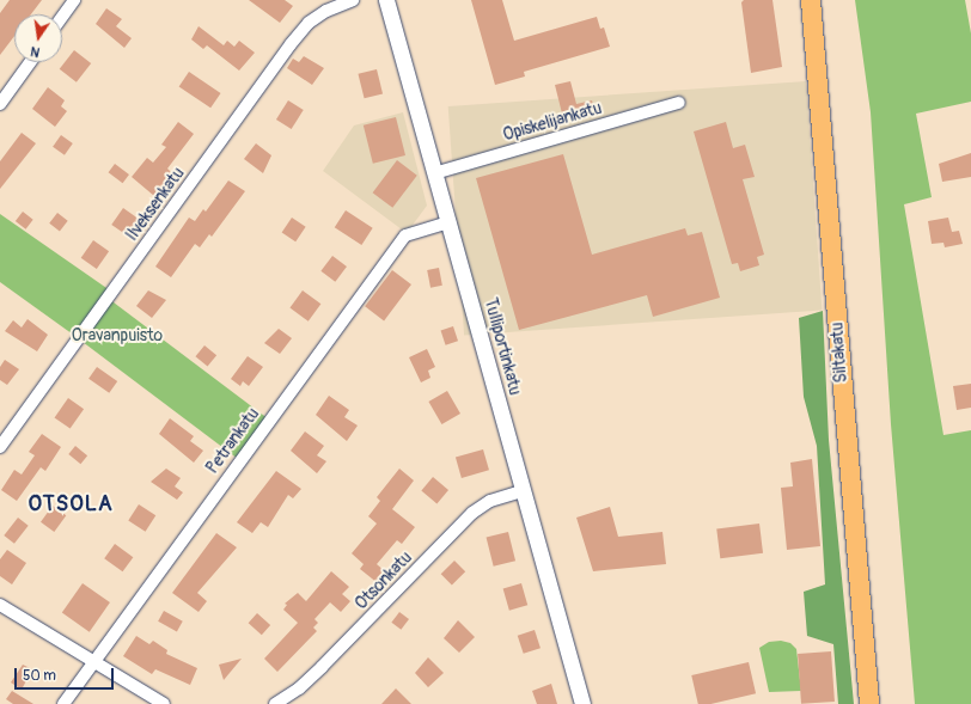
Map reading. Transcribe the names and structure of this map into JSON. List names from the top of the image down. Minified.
{"streets":{"main road":["Siltakatu"],"street":["Opiskelijankatu","Ilveksenkatu","Tulliportinkatu","Petrankatu","Otsonkatu"]},"crossings":[["Opiskelijankatu","Tulliportinkatu"],["Tulliportinkatu","Petrankatu"],["Tulliportinkatu","Otsonkatu"]],"districts":["OTSOLA"],"parks":["Oravanpuisto"],"scale_bar":"50 m","north":"bottom"}
